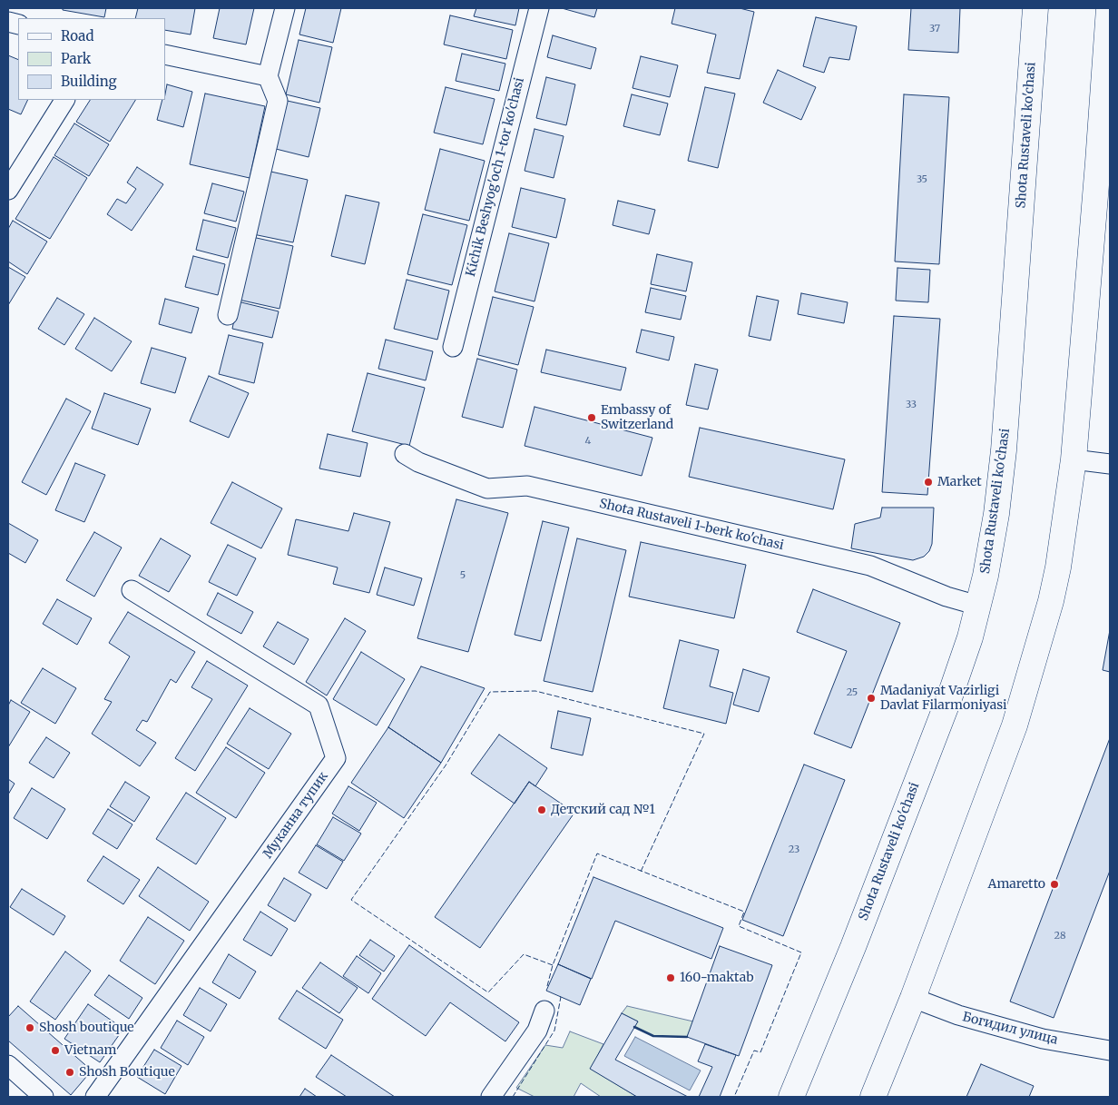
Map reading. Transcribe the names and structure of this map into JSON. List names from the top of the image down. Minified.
{"streets":{"main road":["Shota Rustaveli ko'chasi"],"street":["Kichik Beshyog'och 1-tor ko'chasi","Shota Rustaveli 1-berk ko'chasi","Муканна тупик","Богидил улица"]},"crossings":[["Shota Rustaveli ko'chasi","Shota Rustaveli 1-berk ko'chasi"]],"places":["Embassy of Switzerland","Market","Madaniyat Vazirligi Davlat Filarmoniyasi","Детский сад №1","Amaretto","160-maktab","Shosh boutique","Vietnam","Shosh Boutique"],"house_numbers":["37","35","33","4","5","25","23","28"],"legend":["Road","Park","Building"]}
